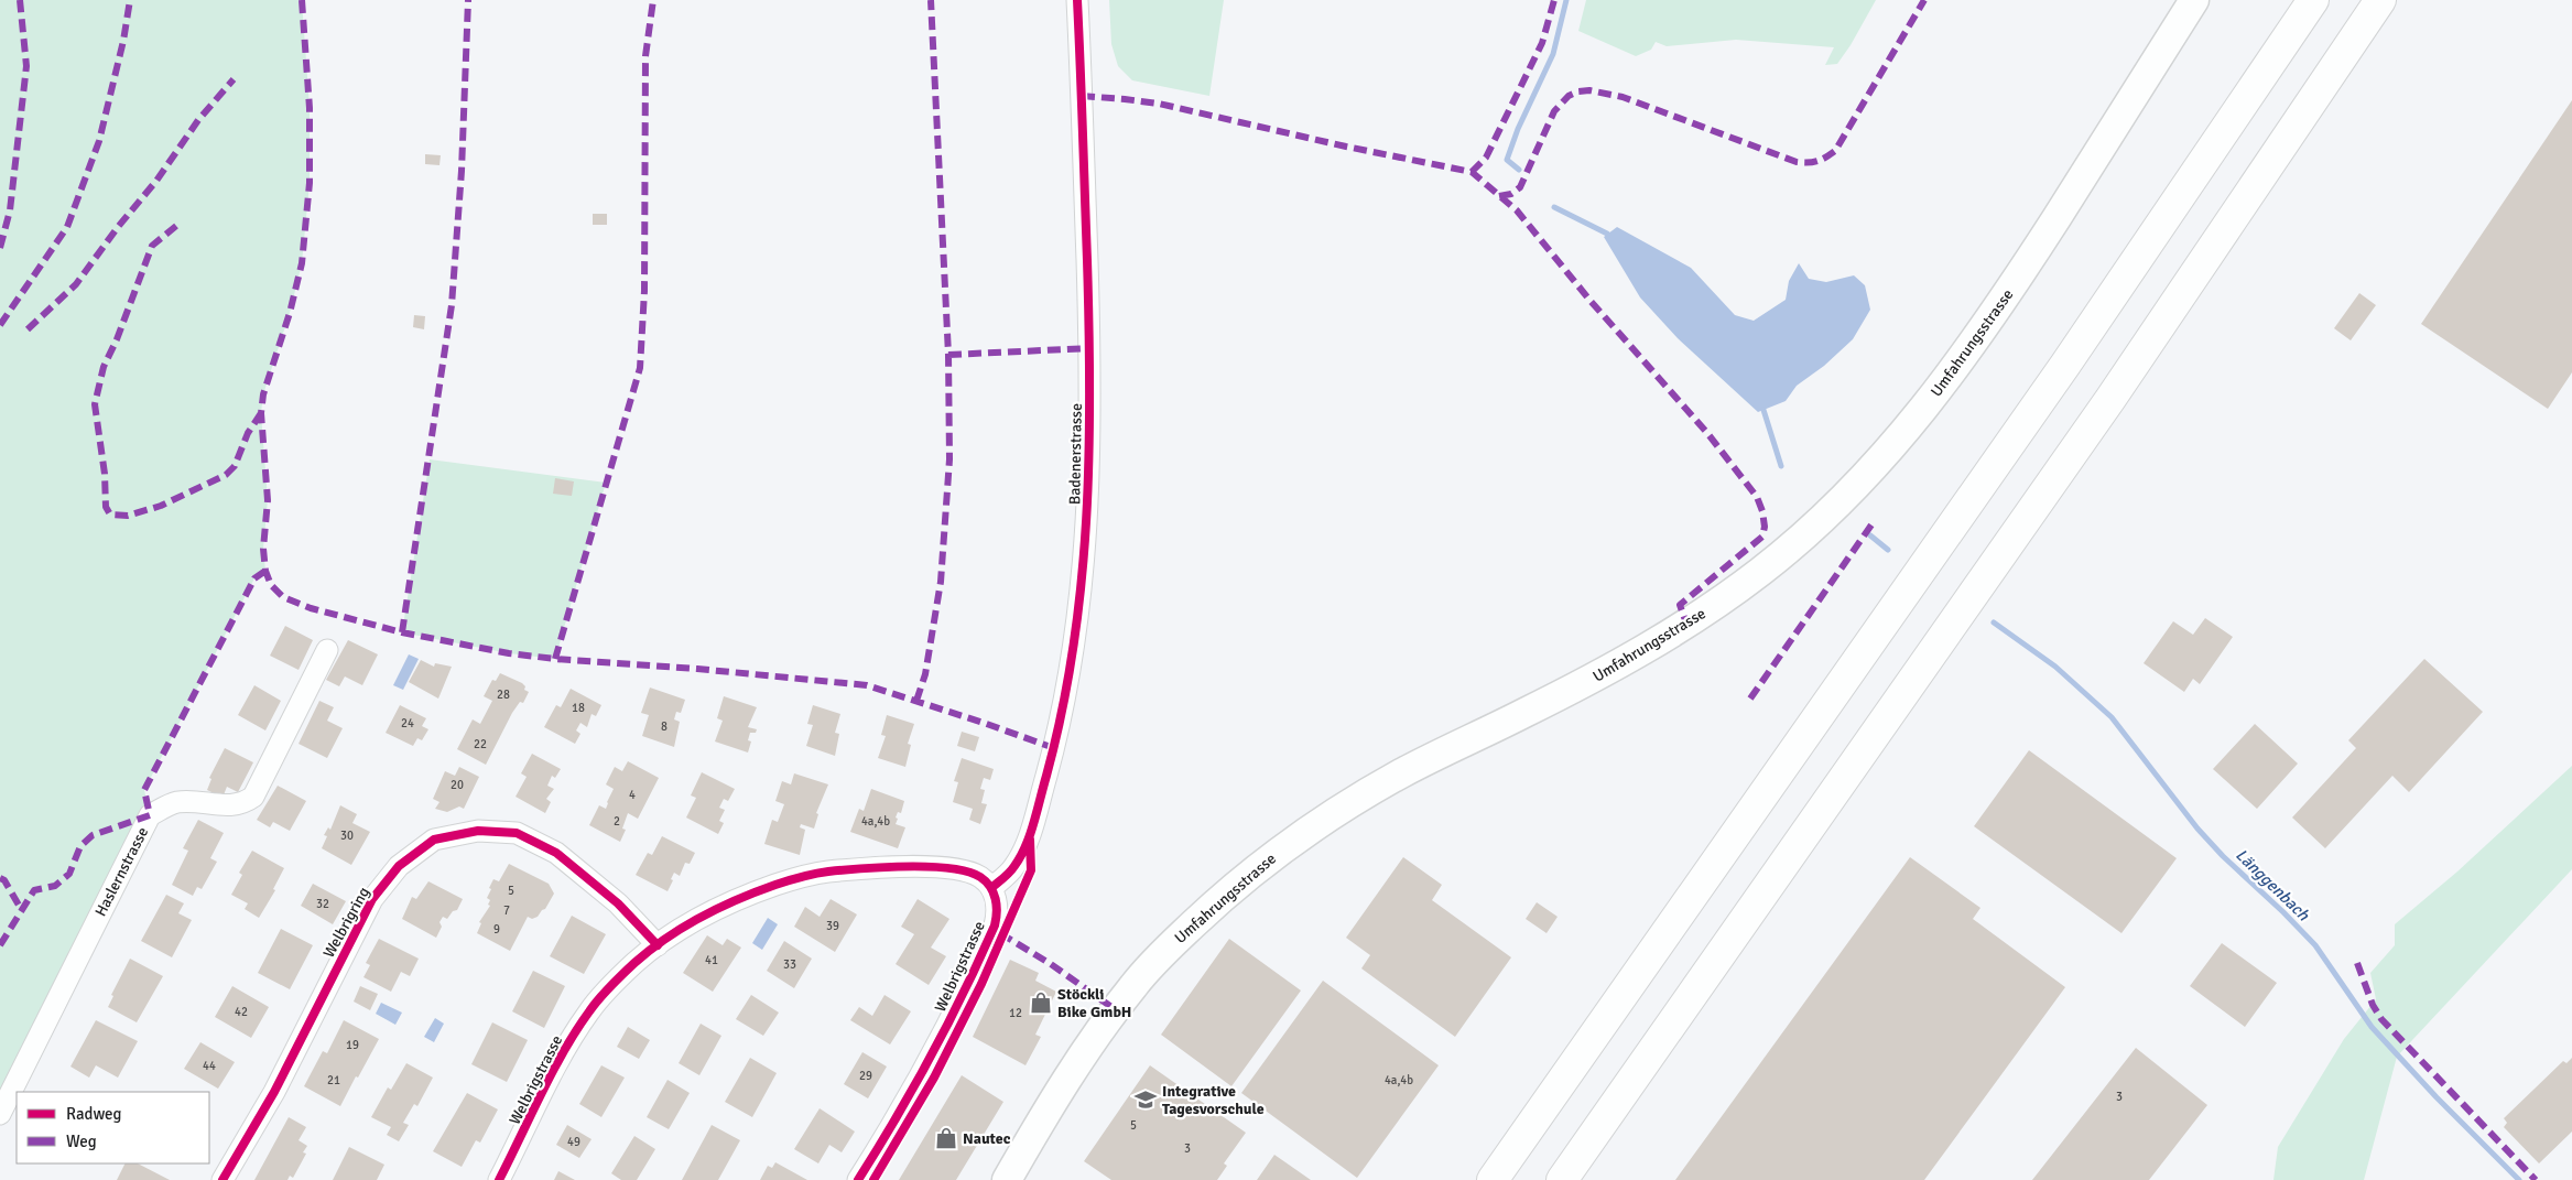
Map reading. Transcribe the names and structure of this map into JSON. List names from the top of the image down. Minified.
{"streets":{"main road":["Umfahrungsstrasse"],"street":["Badenerstrasse","Haslernstrasse","Welbrigring","Welbrigstrasse"]},"crossings":[["Badenerstrasse","Welbrigstrasse"],["Welbrigring","Welbrigstrasse"]],"water":["Länggenbach"],"places":{"shop":["Stöckli Bike GmbH","Nautec"],"school or university":["Integrative Tagesvorschule"]},"house_numbers":["28","18","24","8","22","20","4","2","4a,4b","30","5","32","7","39","9","41","33","42","12","19","44","29","21","4a,4b","3","5","49","3"],"legend":["Radweg","Weg"]}
